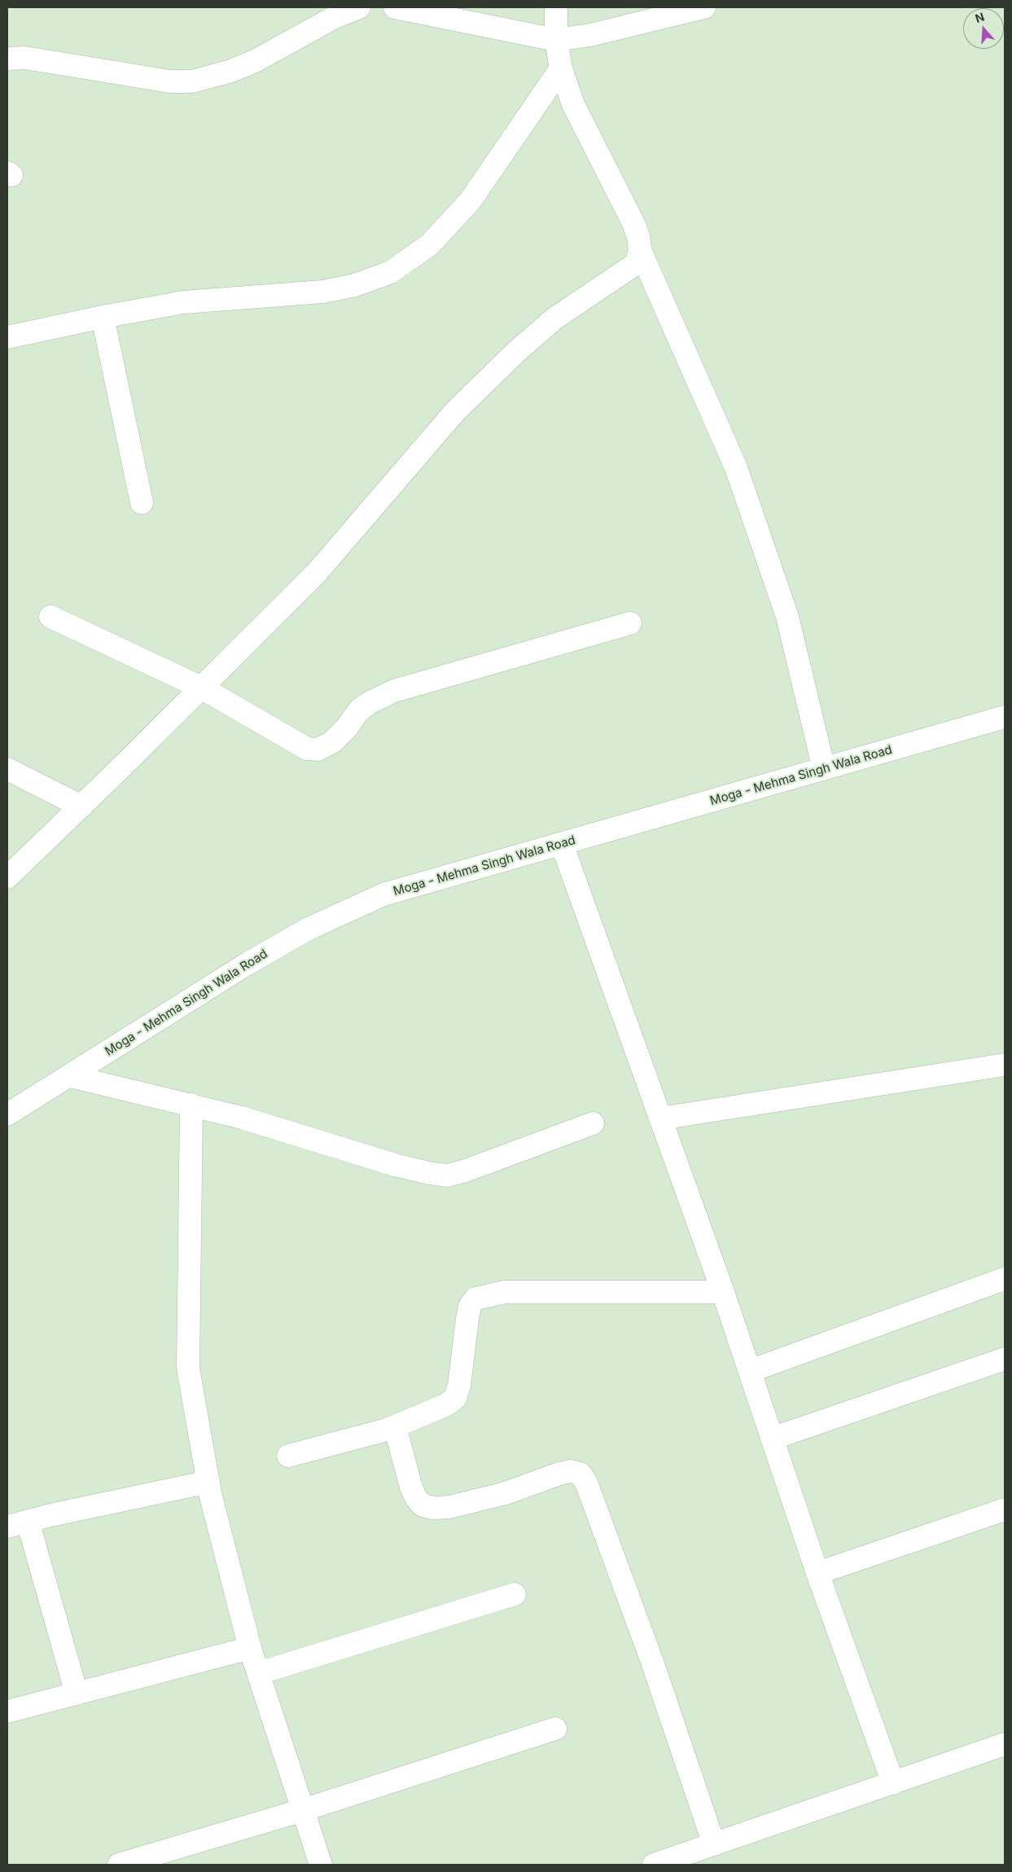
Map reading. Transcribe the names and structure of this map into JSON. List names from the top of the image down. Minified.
{"streets":{"street":["Moga - Mehma Singh Wala Road"]},"north":"top"}
